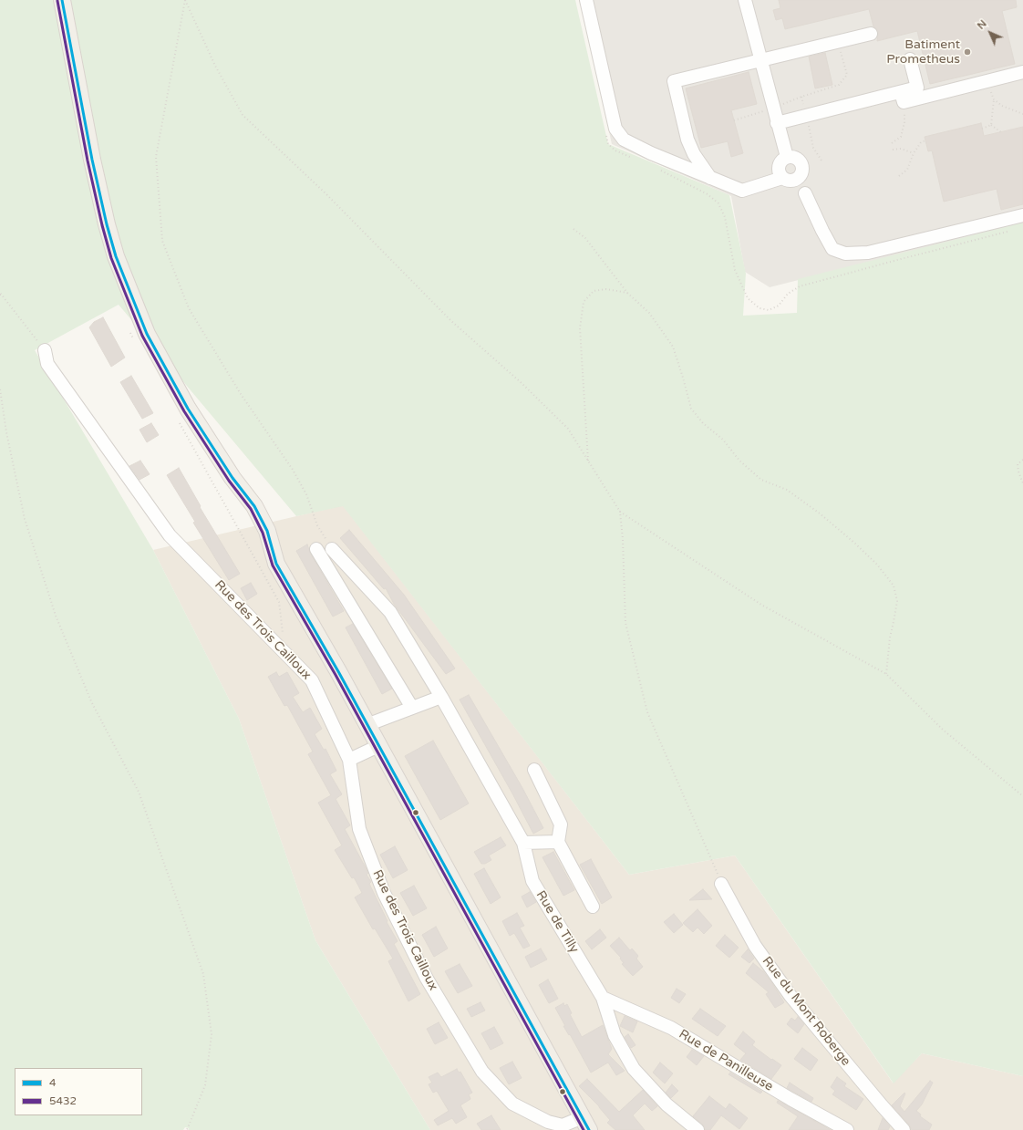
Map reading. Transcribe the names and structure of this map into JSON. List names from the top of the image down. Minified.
{"streets":{"street":["Rue des Trois Cailloux","Rue de Tilly","Rue du Mont Roberge","Rue de Panilleuse"]},"crossings":[["Rue de Tilly","Rue de Panilleuse"]],"places":["Batiment Prometheus"],"lines":["transit line 4","transit line 5432"],"legend":["4","5432"],"north":"top left"}
